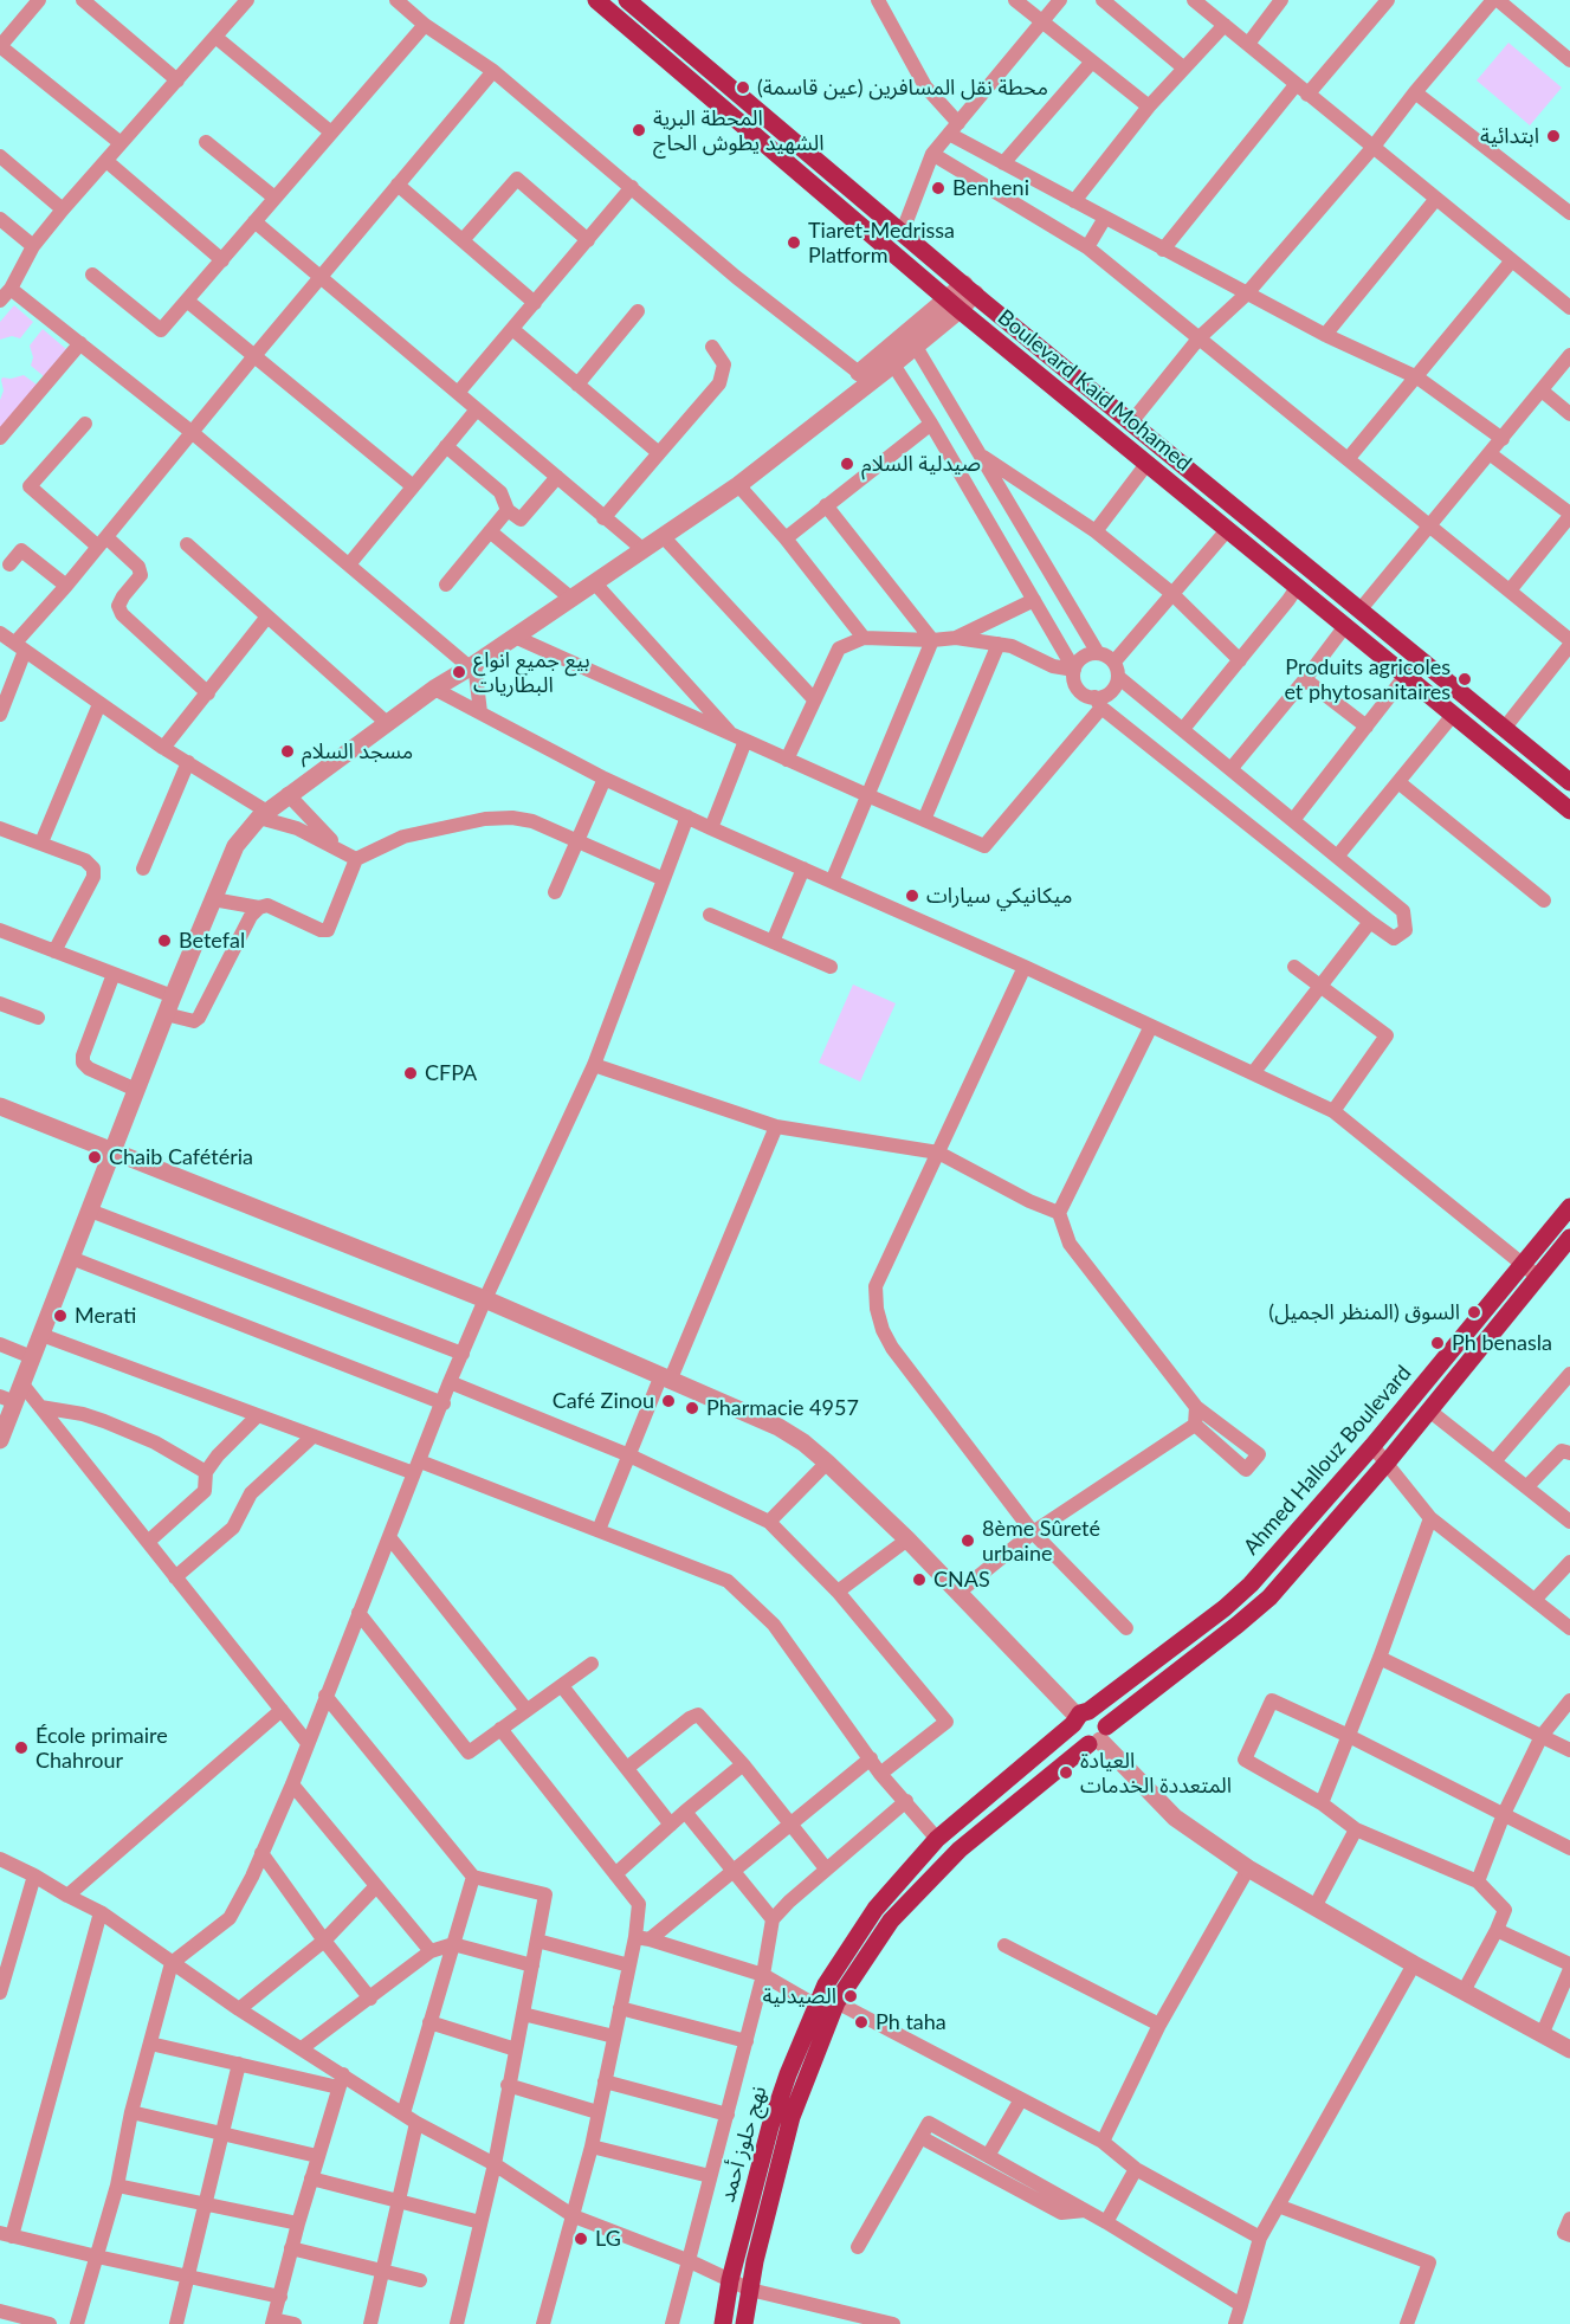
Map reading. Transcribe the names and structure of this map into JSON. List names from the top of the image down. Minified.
{"streets":{"main road":["Boulevard Kaid Mohamed","Ahmed Hallouz Boulevard","نهج حلوز أحمد"]},"crossings":[["Ahmed Hallouz Boulevard","نهج حلوز أحمد"]],"places":["محطة نقل المسافرين (عين قاسمة)","المحطة البرية الشهيد يطوش الحاج","ابتدائية","Benheni","Tiaret-Medrissa Platform","صيدلية السلام","بيع جميع انواع البطاريات","Produits agricoles et phytosanitaires","مسجد السلام","ميكانيكي سيارات","Betefal","CFPA","Chaib Cafétéria","السوق (المنظر الجميل)","Merati","Ph benasla","Café Zinou","Pharmacie 4957","8ème Sûreté urbaine","CNAS","École primaire Chahrour","العيادة المتعددة الخدمات","الصيدلية","Ph taha","LG"]}
